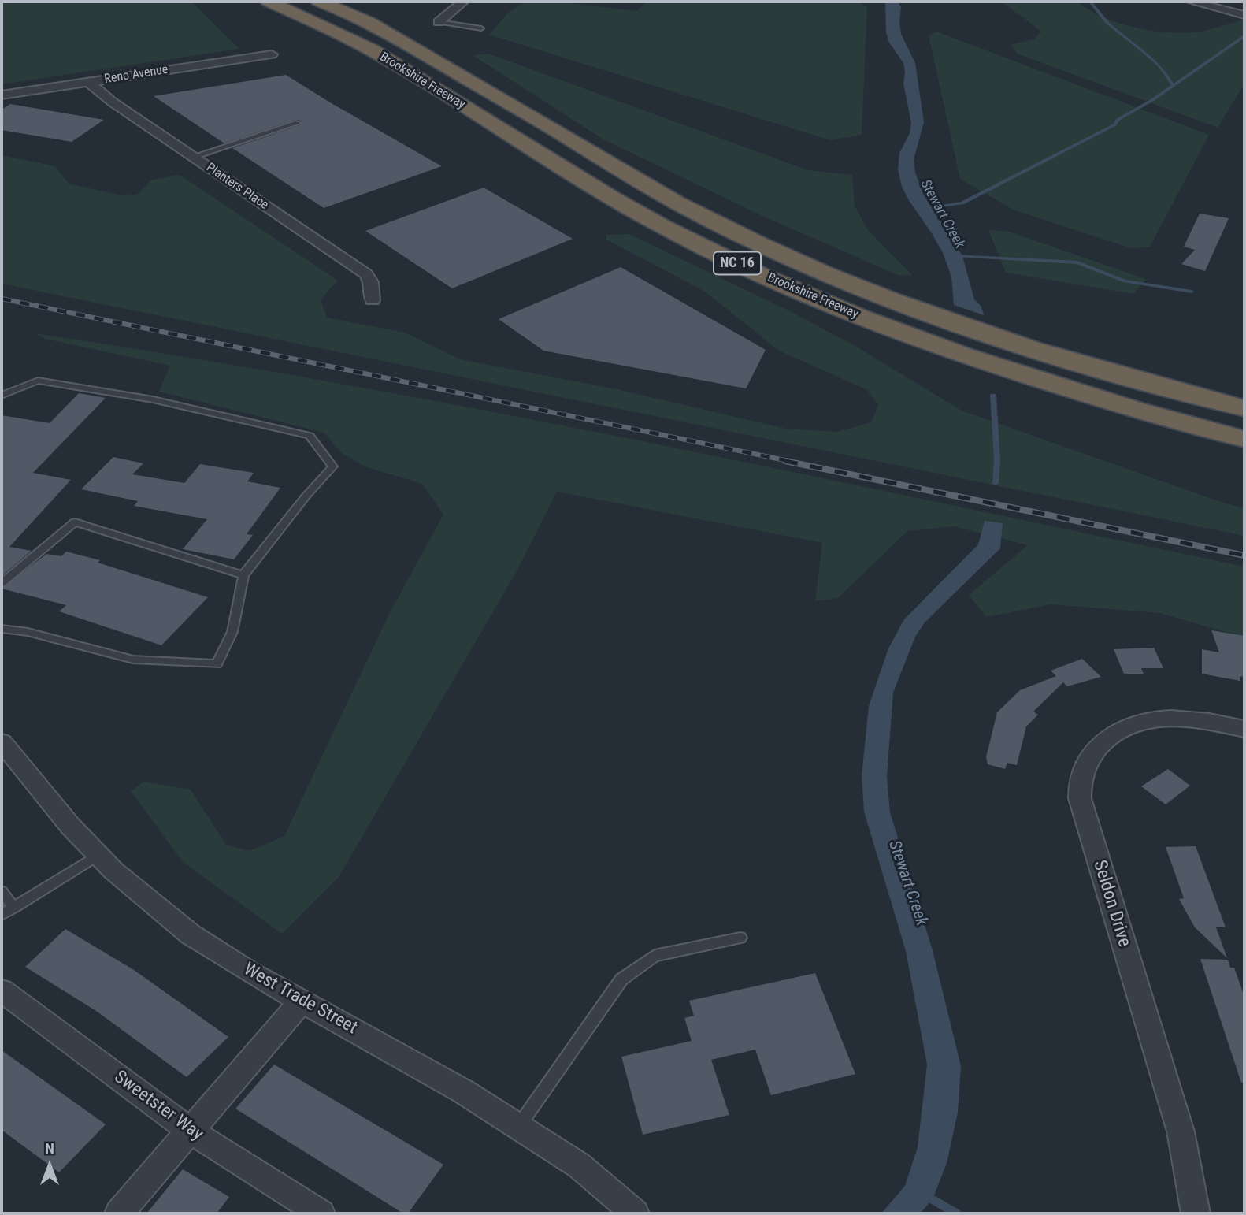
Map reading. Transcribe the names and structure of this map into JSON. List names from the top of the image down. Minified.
{"streets":{"highway":["Brookshire Freeway","NC 16"],"street":["Reno Avenue","Planters Place","Seldon Drive","West Trade Street","Sweetster Way"]},"crossings":[["Reno Avenue","Planters Place"]],"water":["Stewart Creek"],"north":"top"}
